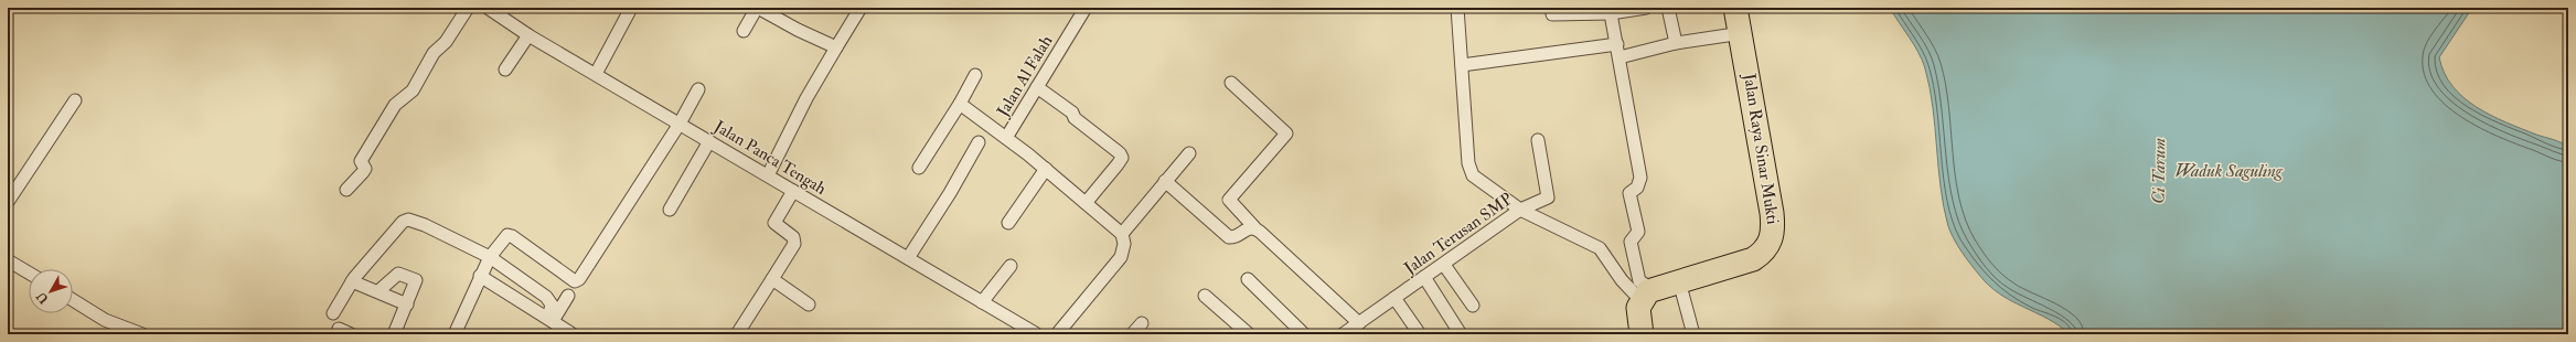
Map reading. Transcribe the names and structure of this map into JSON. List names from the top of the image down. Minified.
{"streets":{"highway":["Jalan Raya Sinar Mukti"],"street":["Jalan Al Falah","Jalan Panca Tengah","Jalan Terusan SMP"]},"water":["Ci Tarum","Waduk Saguling"],"north":"bottom left"}
